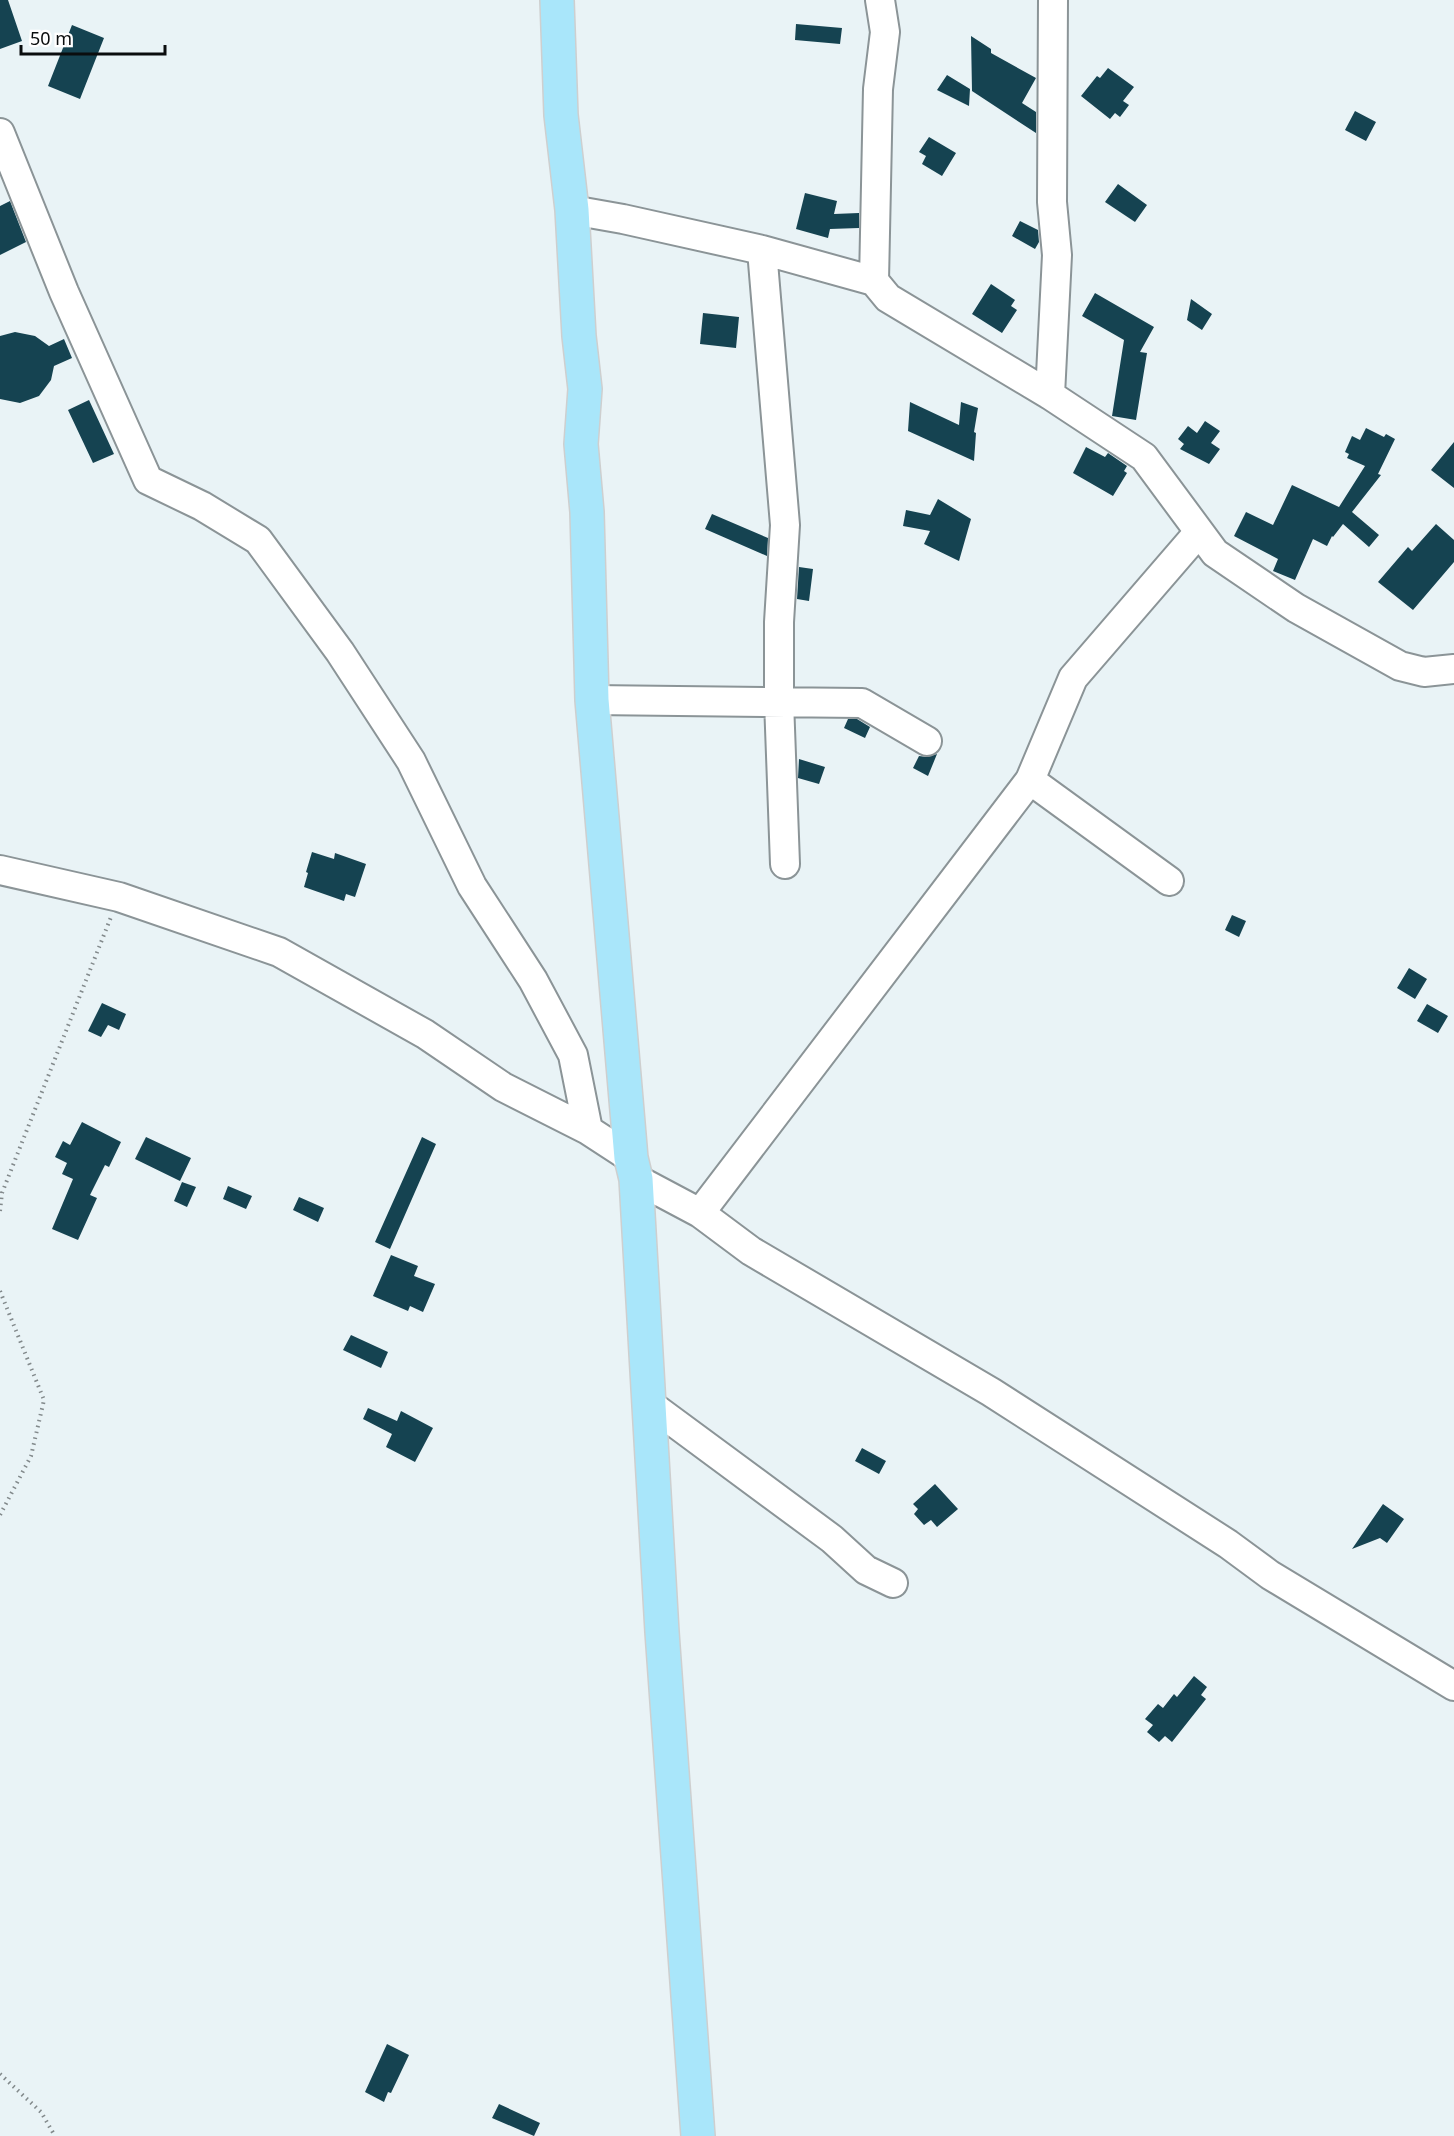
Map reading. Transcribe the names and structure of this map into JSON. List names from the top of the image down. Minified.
{"scale_bar":"50 m"}
